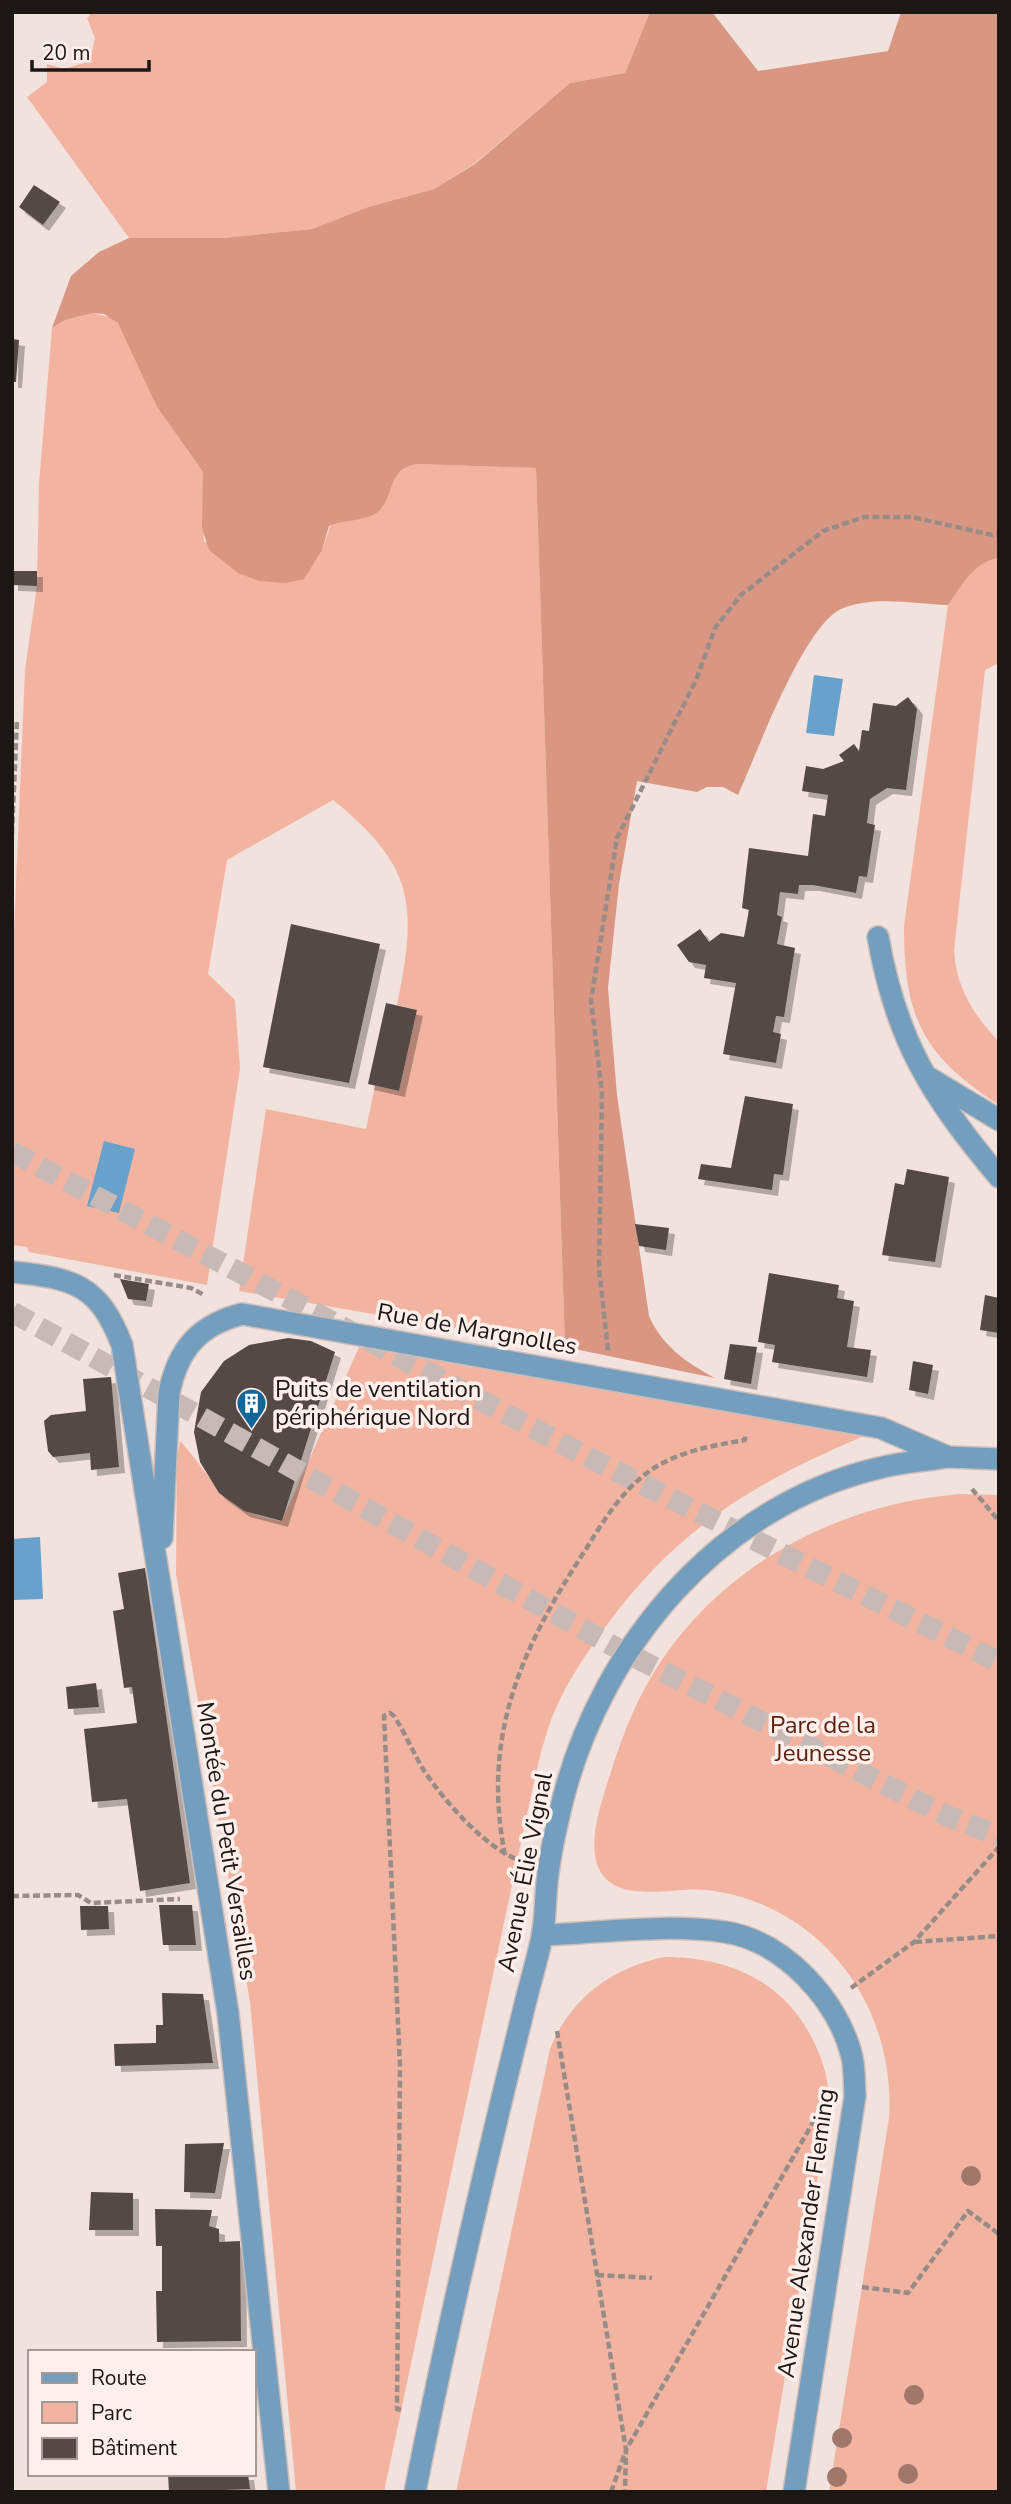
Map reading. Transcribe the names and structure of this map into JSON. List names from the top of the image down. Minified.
{"streets":{"street":["Rue de Margnolles","Montée du Petit Versailles","Avenue Élie Vignal","Avenue Alexander Fleming"]},"crossings":[["Rue de Margnolles","Avenue Élie Vignal"],["Avenue Élie Vignal","Avenue Alexander Fleming"]],"parks":["Parc de la Jeunesse"],"places":{"building":["Puits de ventilation périphérique Nord"]},"legend":["Route","Parc","Bâtiment"],"scale_bar":"20 m"}
